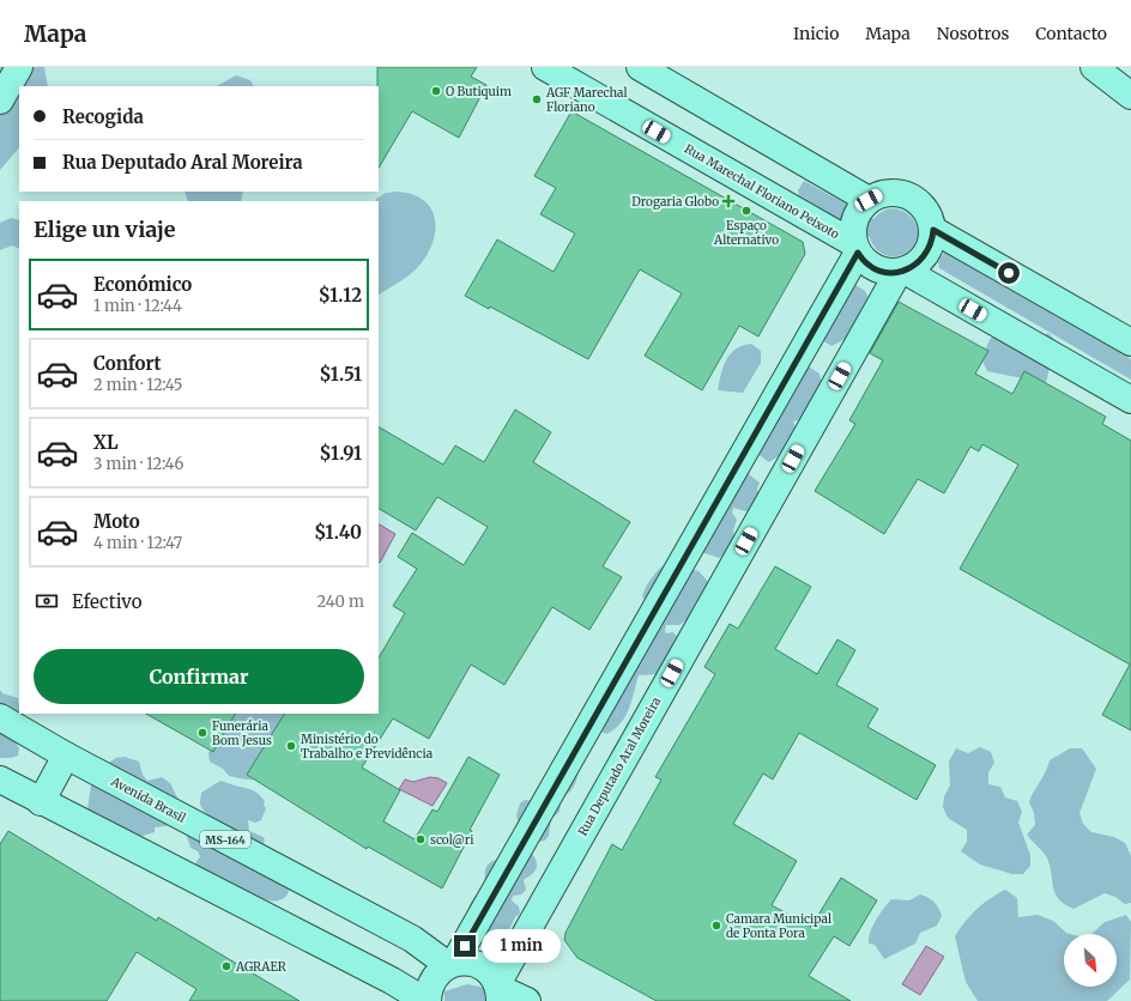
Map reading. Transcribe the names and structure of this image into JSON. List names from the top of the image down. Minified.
{"streets":{"main road":["Rua Marechal Floriano Peixoto","Rua Deputado Aral Moreira","Avenida Brasil","MS-164"]},"crossings":[["Rua Marechal Floriano Peixoto","Rua Deputado Aral Moreira"],["Rua Deputado Aral Moreira","MS-164"],["Avenida Brasil","MS-164"]],"places":{"other":["O Butiquim","AGF Marechal Floriano","Espaço Alternativo","Funerária Bom Jesus","Ministério do Trabalho e Previdência","scol@ri","Camara Municipal de Ponta Pora","AGRAER"],"health":["Drogaria Globo"]},"north":"bottom right","page":{"header":"Mapa","nav":["Inicio","Mapa","Nosotros","Contacto"],"banner":["Recogida","Rua Deputado Aral Moreira"],"heading":"Elige un viaje","list":[{"name":"Económico","note":"1 min · 12:44","value":"$1.12"},{"name":"Confort","note":"2 min · 12:45","value":"$1.51"},{"name":"XL","note":"3 min · 12:46","value":"$1.91"},{"name":"Moto","note":"4 min · 12:47","value":"$1.40"}],"pay":["Efectivo","240 m"],"buttons":"Confirmar","bubble":"1 min"}}
